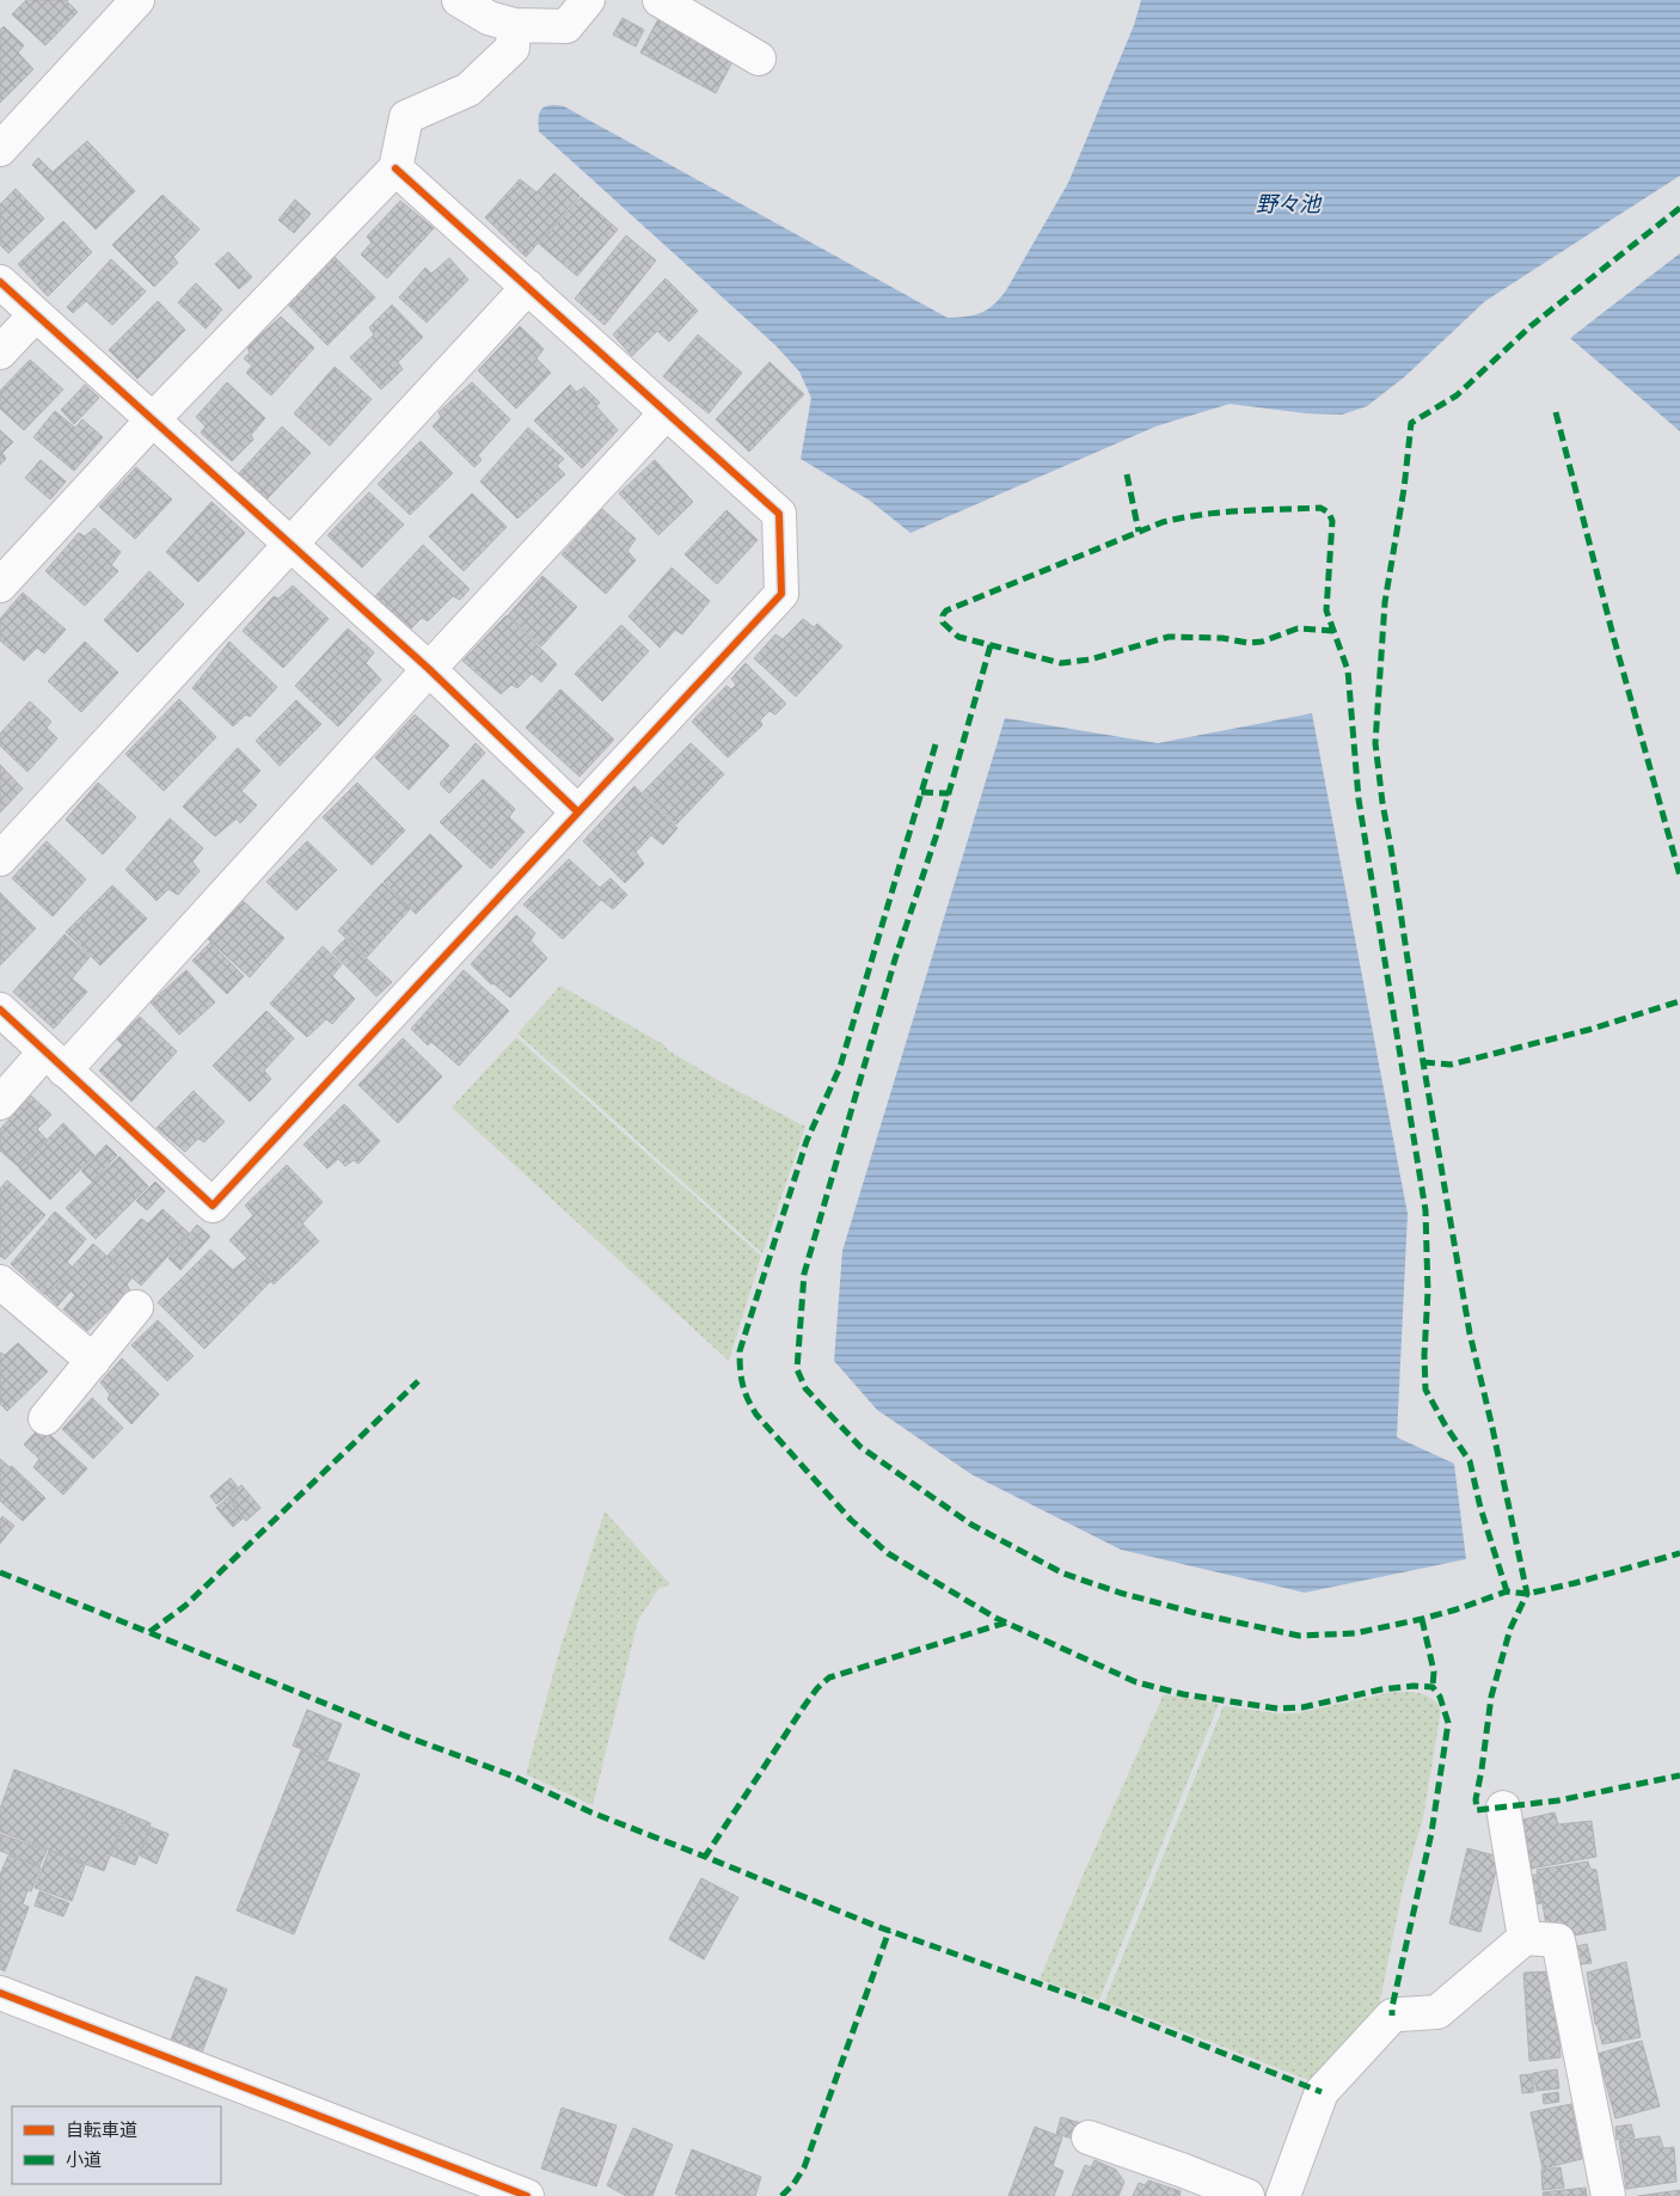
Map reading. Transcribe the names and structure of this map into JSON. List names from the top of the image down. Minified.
{"water":["野々池"],"legend":["自転車道","小道"]}
